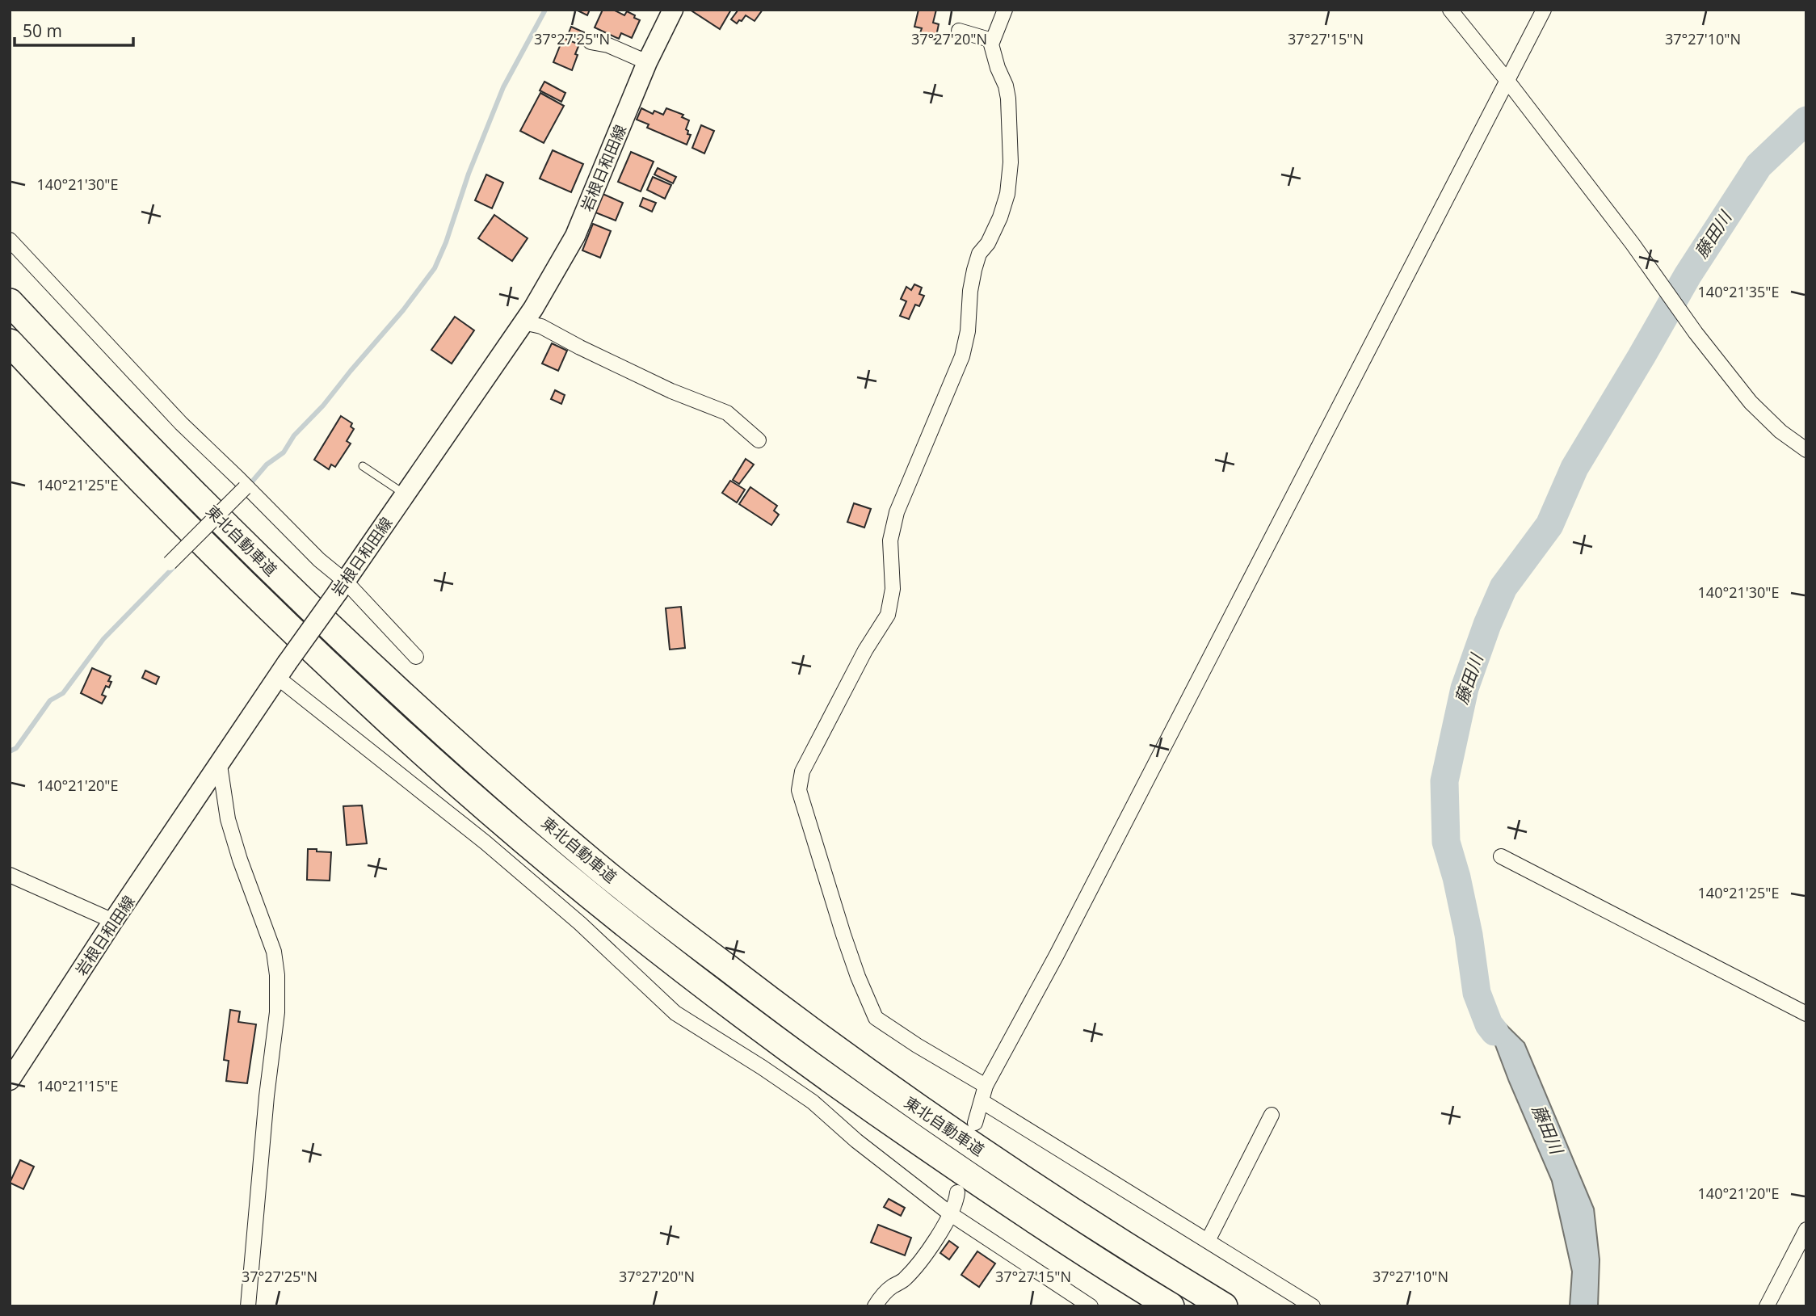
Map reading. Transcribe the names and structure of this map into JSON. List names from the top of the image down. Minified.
{"streets":{"highway":["東北自動車道"],"main road":["岩根日和田線"]},"water":["藤田川"],"scale_bar":"50 m","coordinates":["37°27'25\"N","37°27'20\"N","37°27'15\"N","37°27'10\"N","140°21'30\"E","140°21'35\"E","140°21'25\"E","140°21'20\"E","140°21'15\"E"]}
